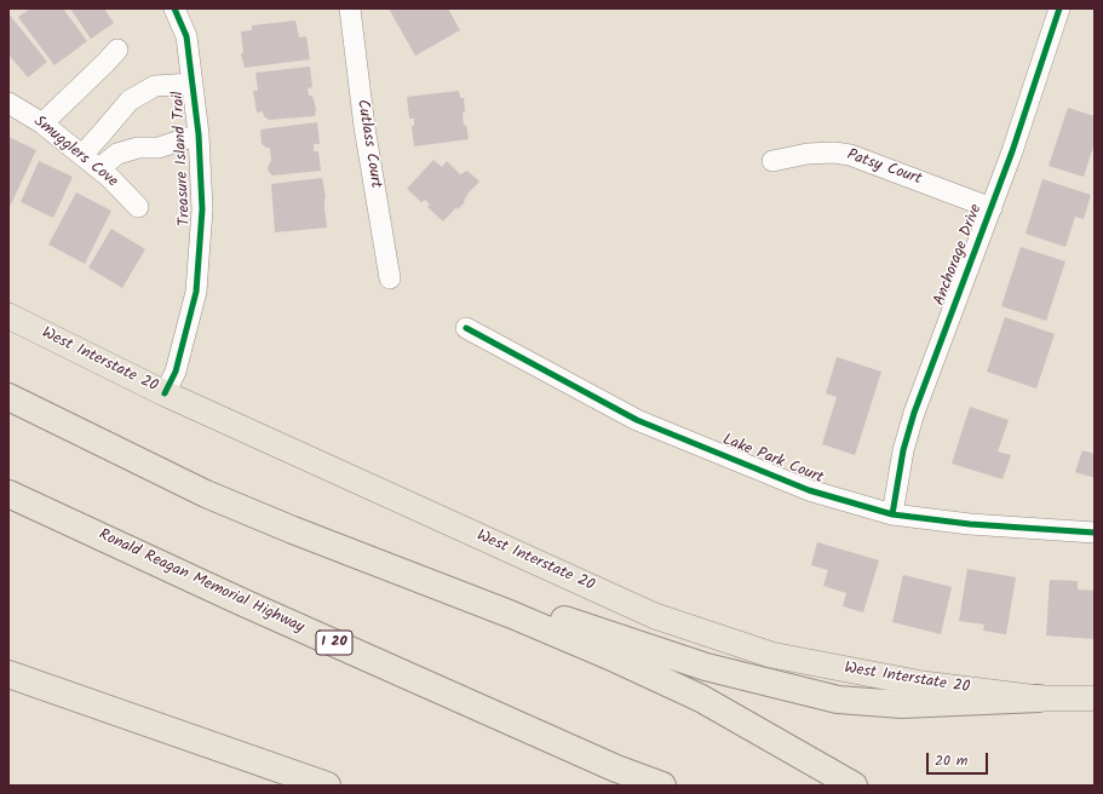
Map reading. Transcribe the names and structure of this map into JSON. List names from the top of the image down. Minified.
{"streets":{"highway":["Ronald Reagan Memorial Highway","I 20"],"main road":["West Interstate 20"],"street":["Cutlass Court","Smugglers Cove","Treasure Island Trail","Patsy Court","Anchorage Drive","Lake Park Court"]},"crossings":[["Treasure Island Trail","West Interstate 20"],["Patsy Court","Anchorage Drive"],["Anchorage Drive","Lake Park Court"]],"scale_bar":"20 m"}
